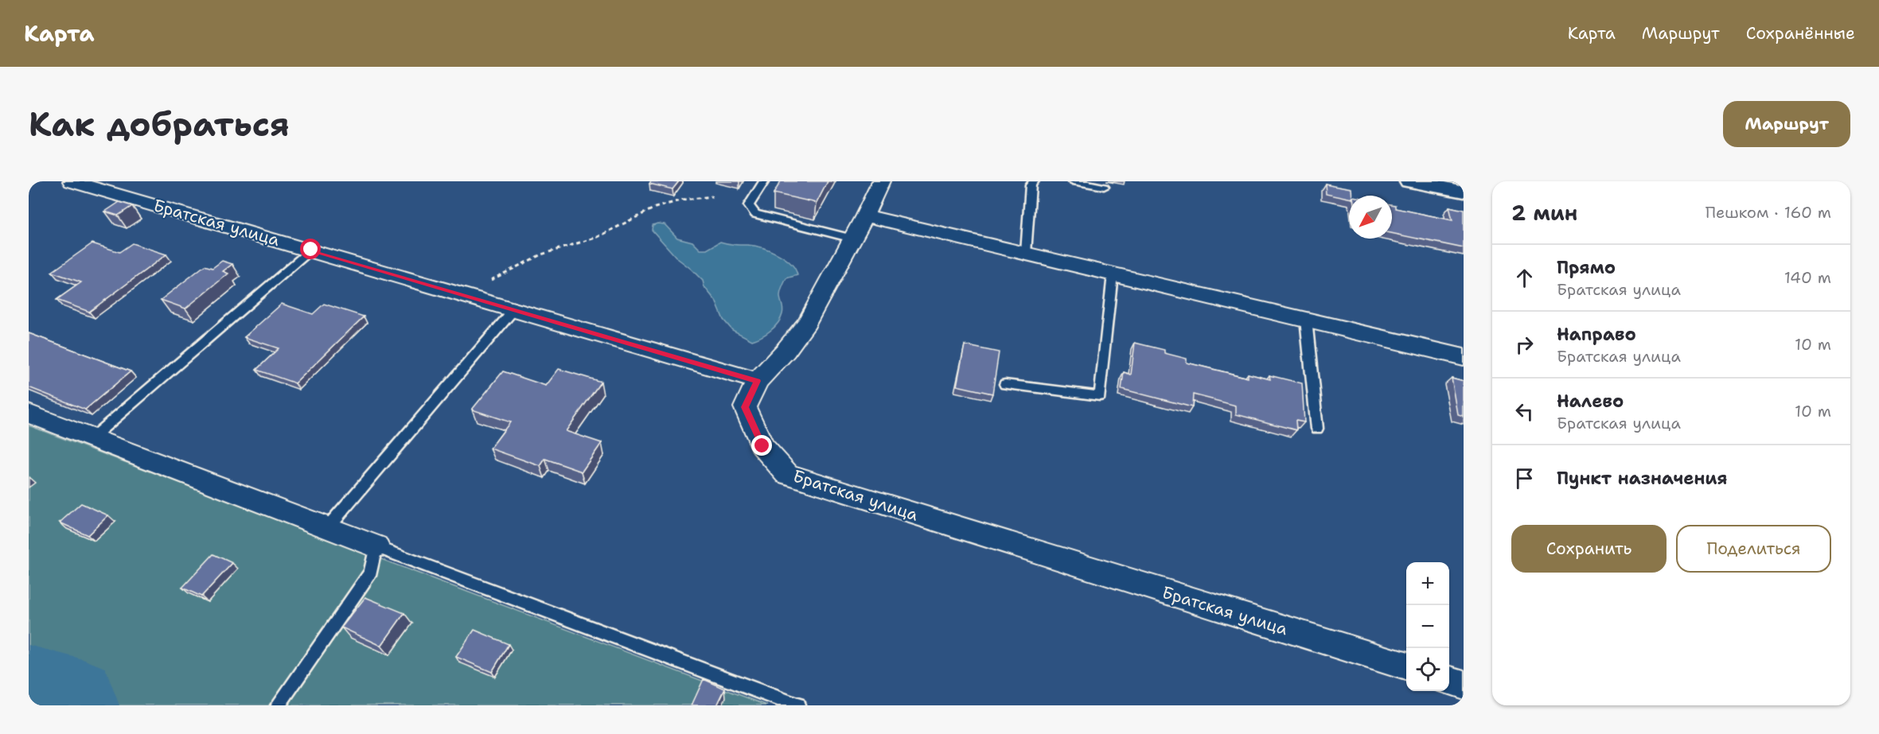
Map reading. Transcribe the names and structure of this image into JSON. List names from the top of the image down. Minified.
{"streets":{"street":["Братская улица"]},"north":"bottom left","page":{"header":"Карта","nav":["Карта","Маршрут","Сохранённые"],"buttons":["Маршрут",["Сохранить","Поделиться"]],"title":"Как добраться","heading":["2 мин","Пешком · 160 m"],"list":[["Прямо","Братская улица","140 m"],["Направо","Братская улица","10 m"],["Налево","Братская улица","10 m"],"Пункт назначения"],"map_buttons":["+","−"]}}
